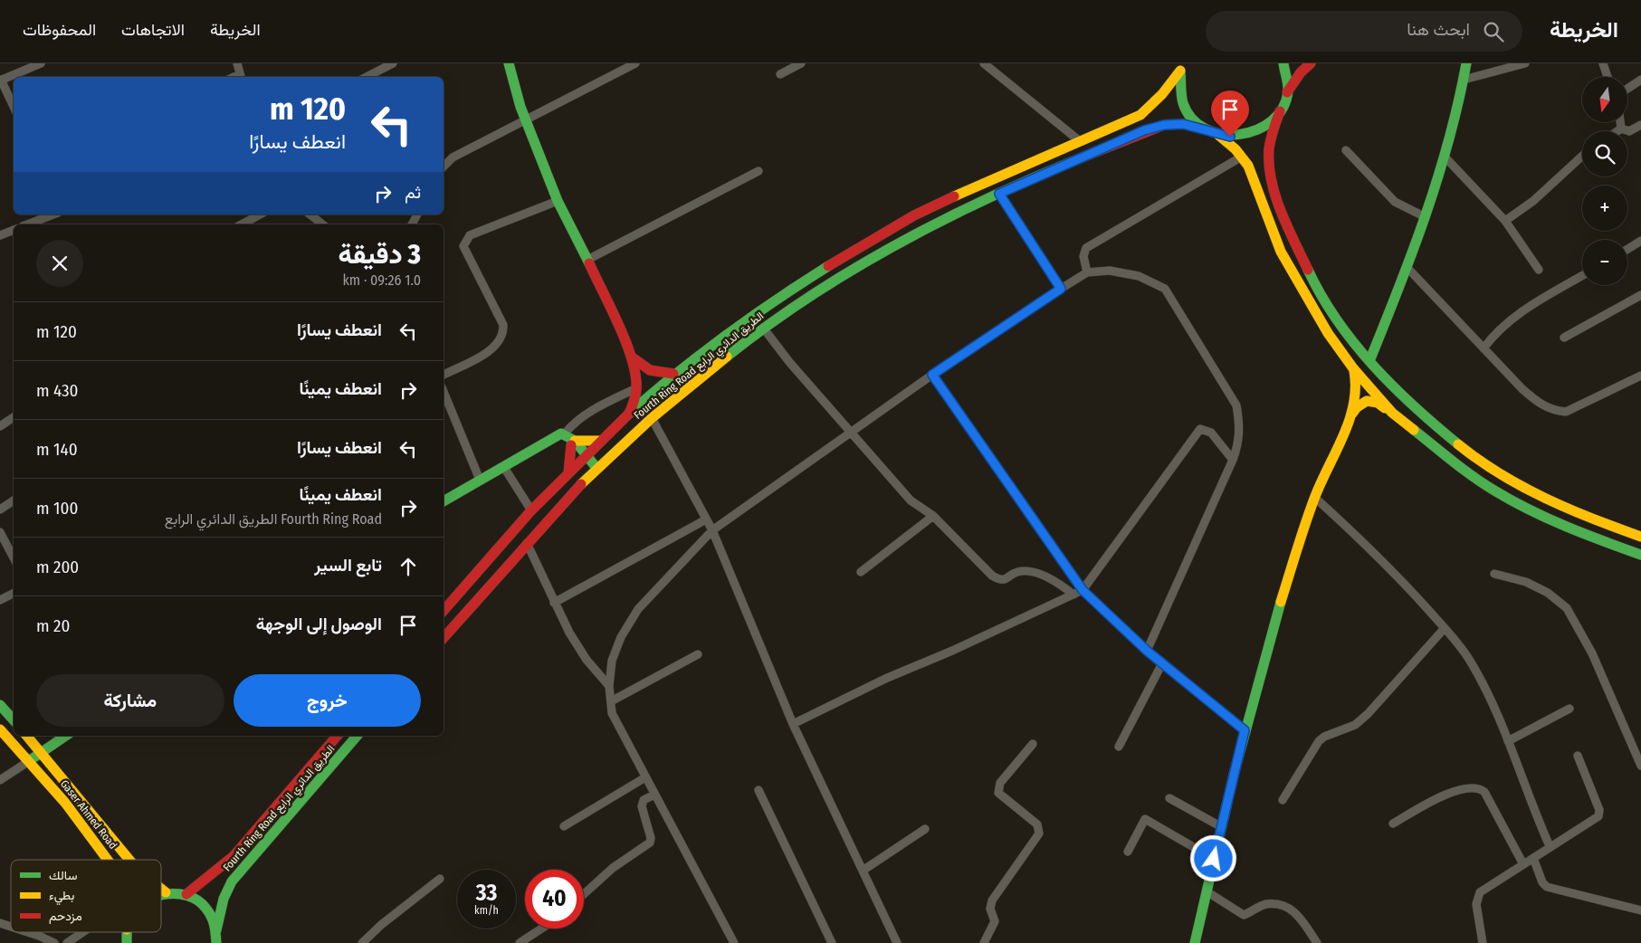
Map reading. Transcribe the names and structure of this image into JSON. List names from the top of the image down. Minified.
{"streets":{"main road":["Fourth Ring Road الطريق الدائري الرابع","Gaser Ahmed Road"]},"legend":["سالك","بطيء","مزدحم"],"north":"bottom","page":{"header":"الخريطة","search":"ابحث هنا","nav":["الخريطة","الاتجاهات","المحفوظات"],"map_buttons":["+","−"],"turn":["120 m","انعطف يسارًا"],"then":"ثم","heading":["3 دقيقة","1.0 km · 09:26"],"list":[{"name":"انعطف يسارًا","value":"120 m"},{"name":"انعطف يمينًا","value":"430 m"},{"name":"انعطف يسارًا","value":"140 m"},{"name":"انعطف يمينًا","note":"Fourth Ring Road الطريق الدائري الرابع","value":"100 m"},{"name":"تابع السير","value":"200 m"},{"name":"الوصول إلى الوجهة","value":"20 m"}],"buttons":["خروج","مشاركة"],"speed":"33 km/h","limit":"40"}}
